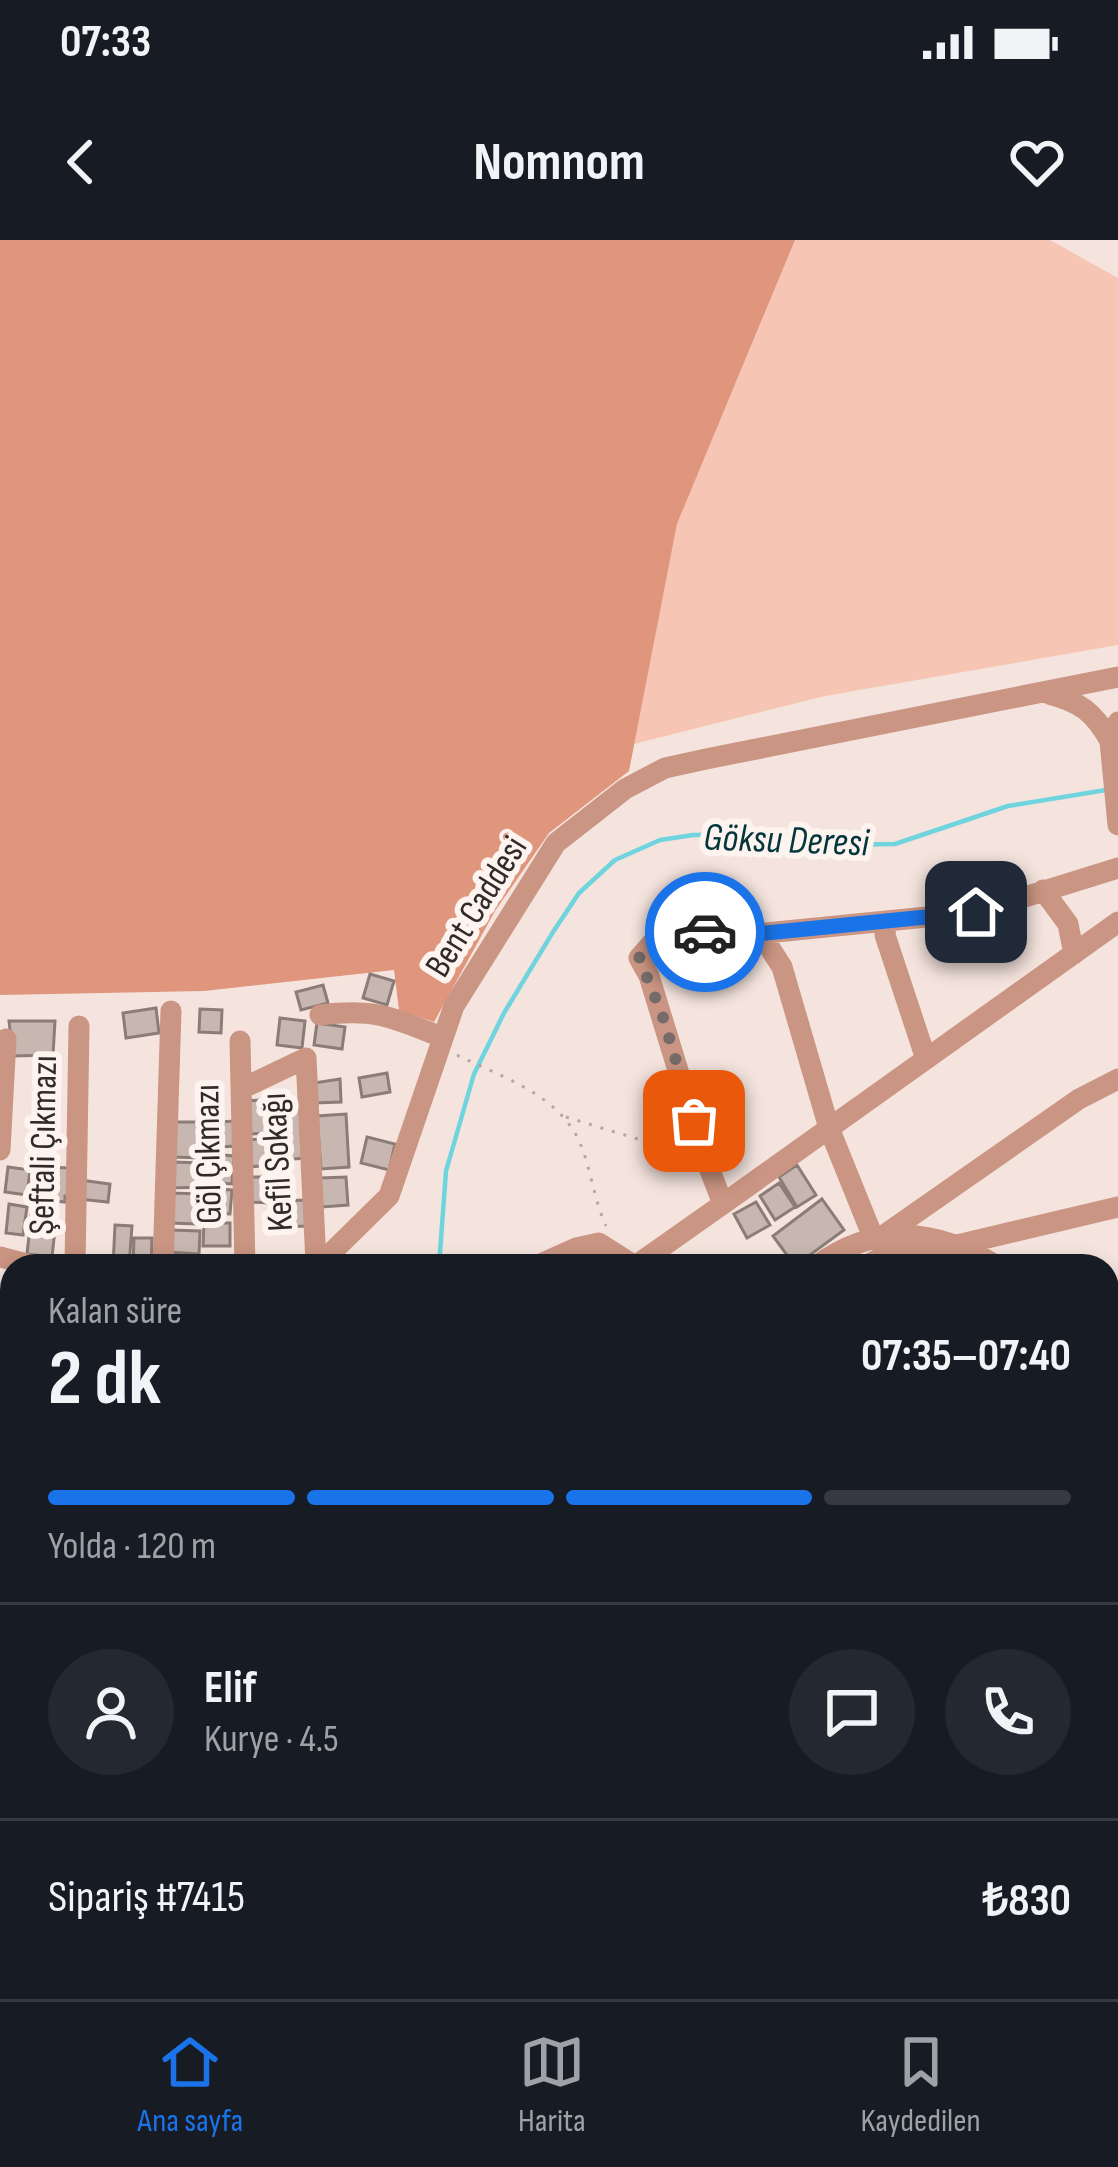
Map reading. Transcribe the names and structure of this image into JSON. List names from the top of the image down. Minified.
{"streets":{"street":["Bent Caddesi","Şeftali Çıkmazı","Göl Çıkmazı","Kefil Sokağı"]},"crossings":[["Göl Çıkmazı","Kefil Sokağı"]],"water":["Göksu Deresi"],"page":{"status":"07:33","header":"Nomnom","heading":["2 dk","Kalan süre","07:35–07:40"],"panel":["Elif","Kurye · 4.5","Sipariş #7415","₺830"],"bar":"Yolda · 120 m","tabs":["Ana sayfa","Harita","Kaydedilen"]}}
